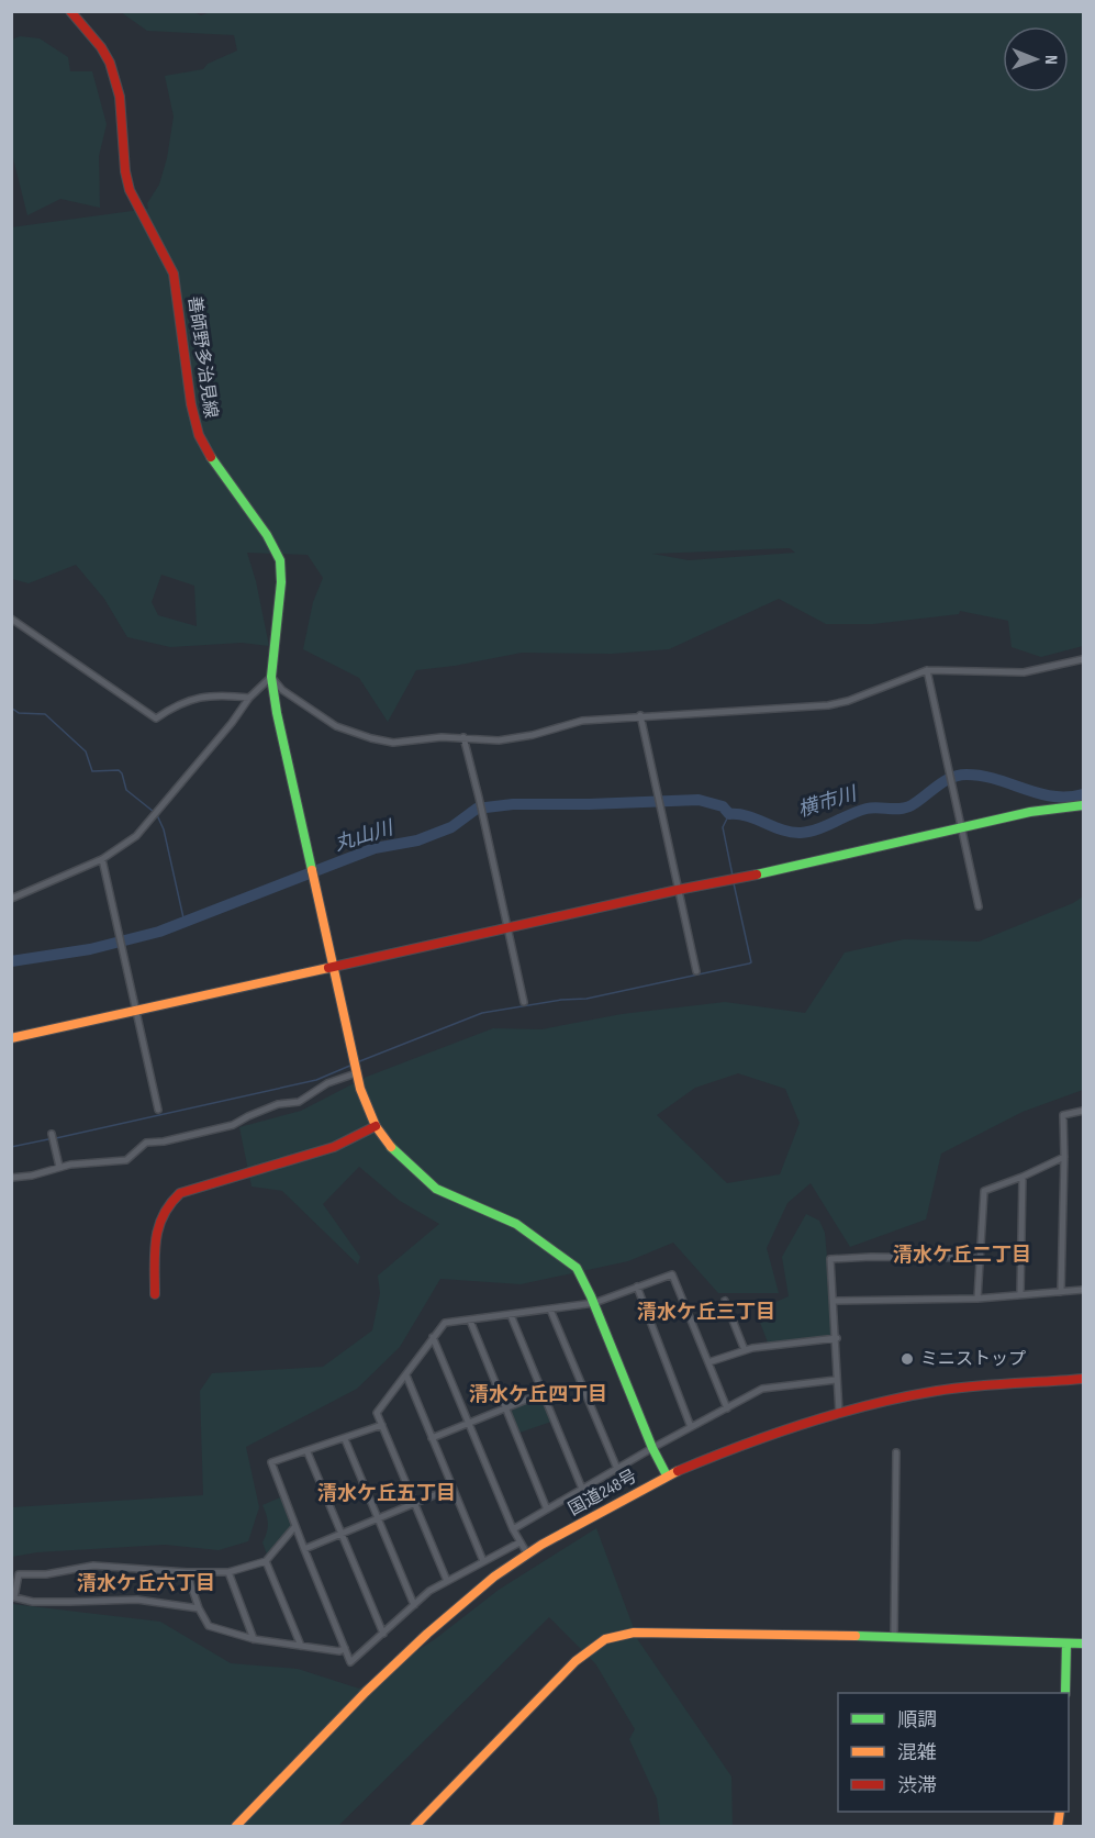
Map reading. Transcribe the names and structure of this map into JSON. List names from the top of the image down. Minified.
{"streets":{"main road":["善師野多治見線","国道248号"]},"crossings":[["善師野多治見線","国道248号"]],"districts":["清水ケ丘二丁目","清水ケ丘三丁目","清水ケ丘四丁目","清水ケ丘五丁目","清水ケ丘六丁目"],"water":["横市川","丸山川"],"places":["ミニストップ"],"legend":["順調","混雑","渋滞"],"north":"right"}
